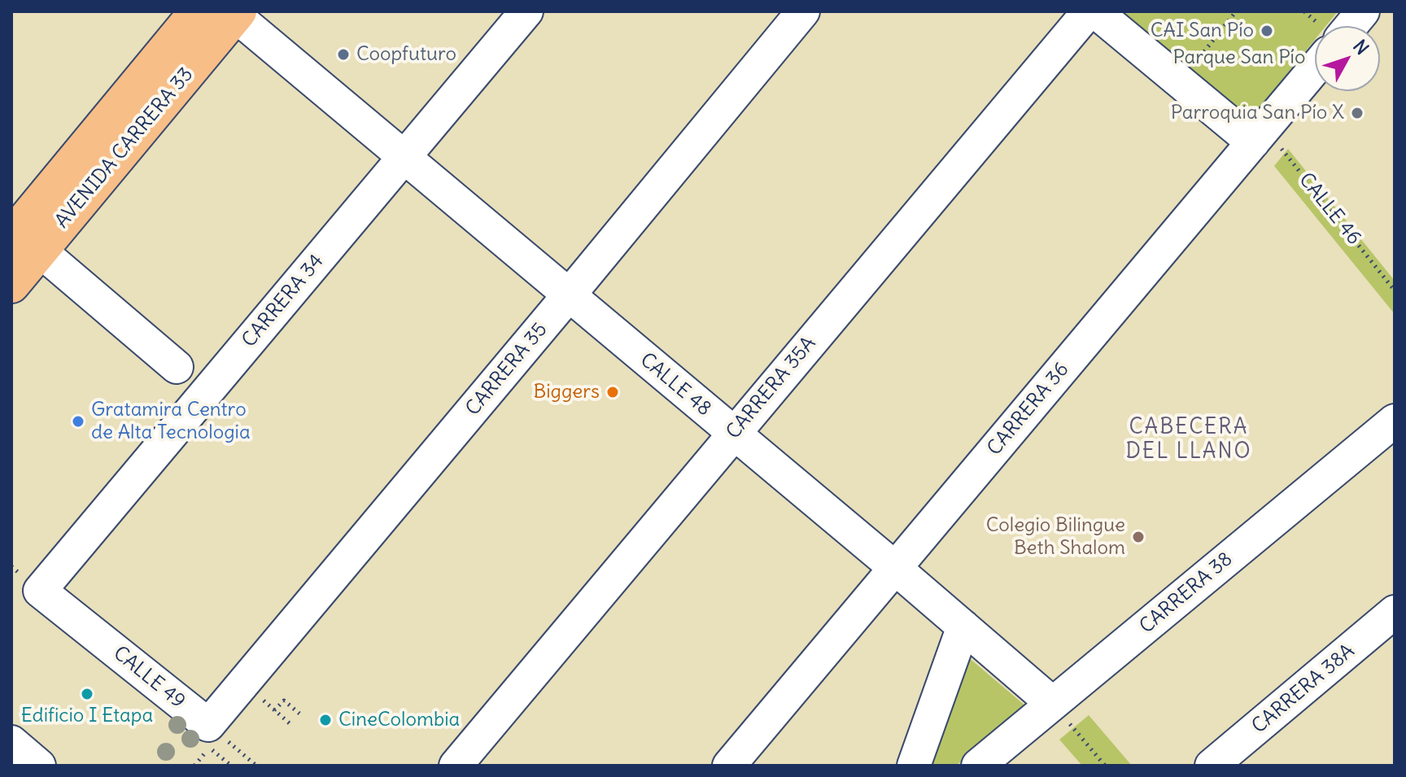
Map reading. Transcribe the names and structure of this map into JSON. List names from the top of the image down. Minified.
{"streets":{"main road":["AVENIDA CARRERA 33"],"street":["CARRERA 34","CARRERA 35","CALLE 48","CARRERA 35A","CARRERA 36","CARRERA 38","CALLE 49","CARRERA 38A"],"path":["CALLE 46"]},"crossings":[["AVENIDA CARRERA 33","CALLE 48"],["CALLE 46","CARRERA 36"],["CARRERA 34","CALLE 48"],["CARRERA 34","CALLE 49"],["CARRERA 35","CALLE 48"],["CARRERA 35","CALLE 49"],["CALLE 48","CARRERA 35A"],["CALLE 48","CARRERA 36"],["CALLE 48","CARRERA 38"]],"districts":["CABECERA DEL LLANO"],"parks":["Parque San Pío"],"places":["CAI San Pío","Coopfuturo","Parroquia San Pío X","Biggers","Gratamira Centro de Alta Tecnologia","Colegio Bilingue Beth Shalom","Edificio I Etapa","CineColombia"],"north":"top right"}
